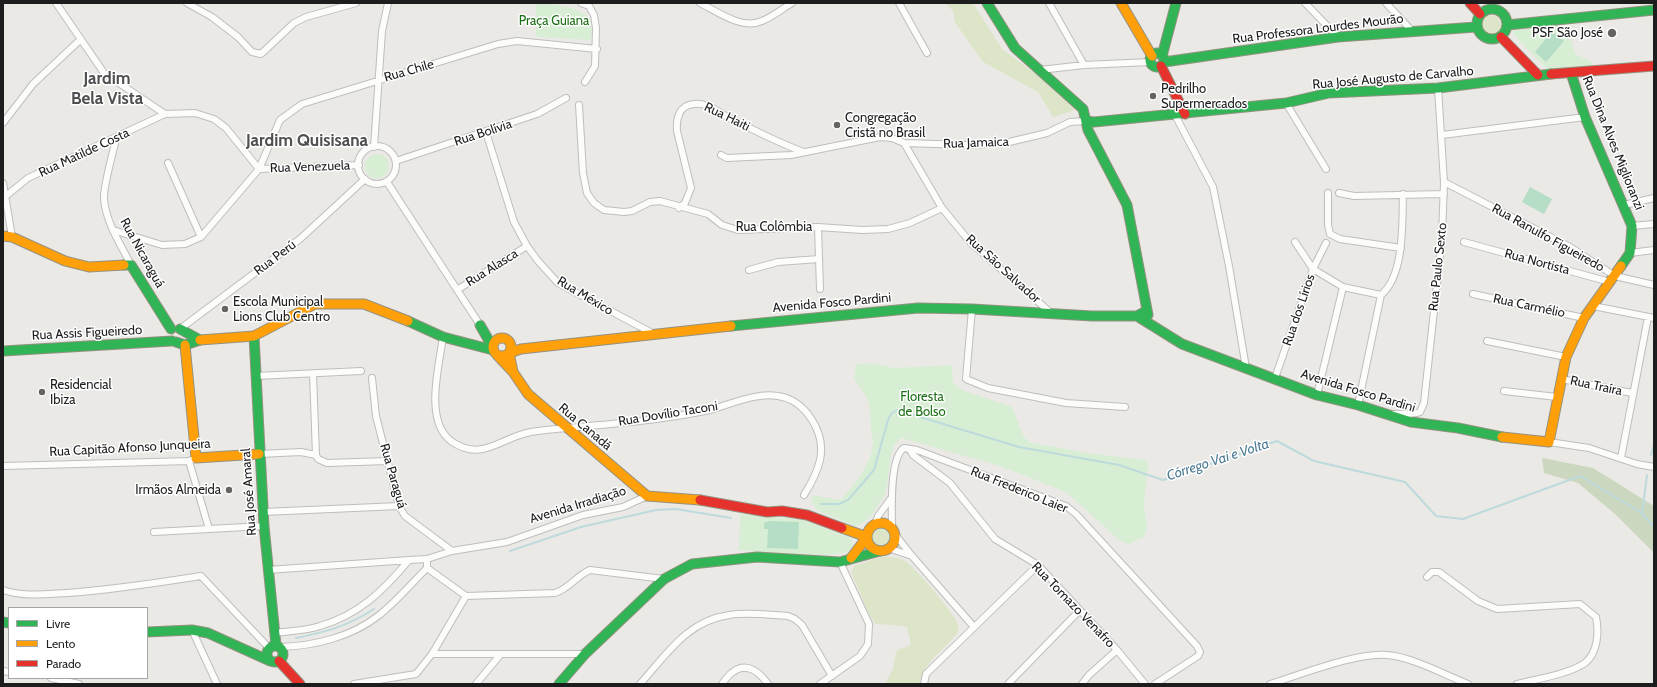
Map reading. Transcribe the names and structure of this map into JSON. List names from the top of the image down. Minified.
{"streets":{"street":["Rua Professora Lourdes Mourão","Rua Chile","Rua José Augusto de Carvalho","Rua Haiti","Rua Bolívia","Rua Jamaica","Rua Dina Alves Miglioranzi","Rua Matilde Costa","Rua Venezuela","Rua Colômbia","Rua Ranulfo Figueiredo","Rua Nicaraguá","Rua Perú","Rua Nortista","Rua Paulo Sexto","Rua Alasca","Rua São Salvador","Rua México","Avenida Fosco Pardini","Rua Carmélio","Rua dos Lírios","Rua Assis Figueiredo","Rua Traíra","Rua Dovílio Taconi","Rua Canadá","Rua Capitão Afonso Junqueira","Rua Paraguá","Rua Frederico Laier","Rua José Amaral","Avenida Irradiação","Rua Tomazo Venafro"]},"crossings":[["Rua Chile","Rua Matilde Costa"],["Rua Chile","Rua Venezuela"],["Rua Chile","Rua Nicaraguá"],["Rua José Augusto de Carvalho","Rua Jamaica"],["Rua José Augusto de Carvalho","Rua Dina Alves Miglioranzi"],["Rua José Augusto de Carvalho","Rua Paulo Sexto"],["Rua Haiti","Rua Jamaica"],["Rua Haiti","Rua Colômbia"],["Rua Bolívia","Rua Venezuela"],["Rua Bolívia","Rua Perú"],["Rua Bolívia","Rua México"],["Rua Jamaica","Rua São Salvador"],["Rua Dina Alves Miglioranzi","Rua Ranulfo Figueiredo"],["Rua Dina Alves Miglioranzi","Rua Nortista"],["Rua Dina Alves Miglioranzi","Avenida Fosco Pardini"],["Rua Dina Alves Miglioranzi","Rua Carmélio"],["Rua Dina Alves Miglioranzi","Rua Traíra"],["Rua Matilde Costa","Rua Venezuela"],["Rua Matilde Costa","Rua Nicaraguá"],["Rua Venezuela","Rua Nicaraguá"],["Rua Venezuela","Rua Perú"],["Rua Colômbia","Rua São Salvador"],["Rua Ranulfo Figueiredo","Rua Nortista"],["Rua Ranulfo Figueiredo","Rua Paulo Sexto"],["Rua Nicaraguá","Rua Perú"],["Rua Paulo Sexto","Avenida Fosco Pardini"],["Rua Alasca","Rua México"],["Rua São Salvador","Avenida Fosco Pardini"],["Rua México","Avenida Fosco Pardini"],["Avenida Fosco Pardini","Rua dos Lírios"],["Rua Dovílio Taconi","Rua Canadá"],["Rua Canadá","Avenida Irradiação"],["Rua Capitão Afonso Junqueira","Rua José Amaral"],["Rua Paraguá","Avenida Irradiação"],["Rua Frederico Laier","Rua Tomazo Venafro"],["Rua José Amaral","Avenida Irradiação"]],"districts":["Jardim Bela Vista","Jardim Quisisana"],"water":["Córrego Vai e Volta"],"parks":["Praça Guiana","Floresta de Bolso"],"places":["PSF São José","Pedrilho Supermercados","Congregação Cristã no Brasil","Escola Municipal Lions Club Centro","Residencial Ibiza","Irmãos Almeida"],"legend":["Livre","Lento","Parado"]}
